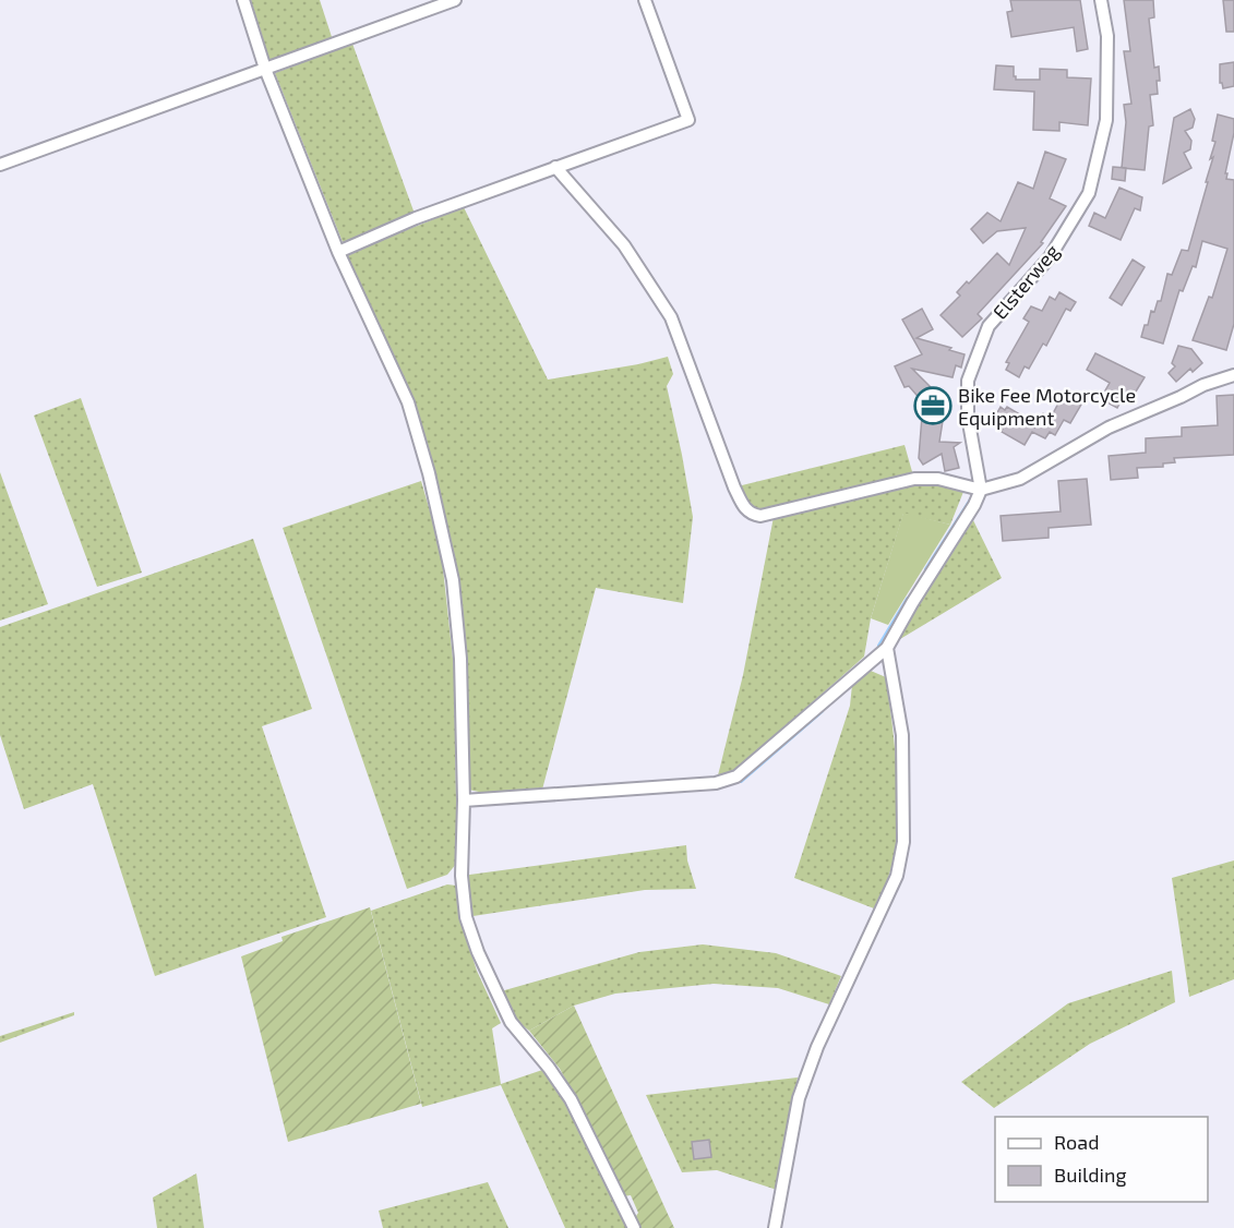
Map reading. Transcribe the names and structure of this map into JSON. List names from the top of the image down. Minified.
{"streets":{"street":["Elsterweg"]},"places":{"office":["Bike Fee Motorcycle Equipment"]},"legend":["Road","Building"]}
